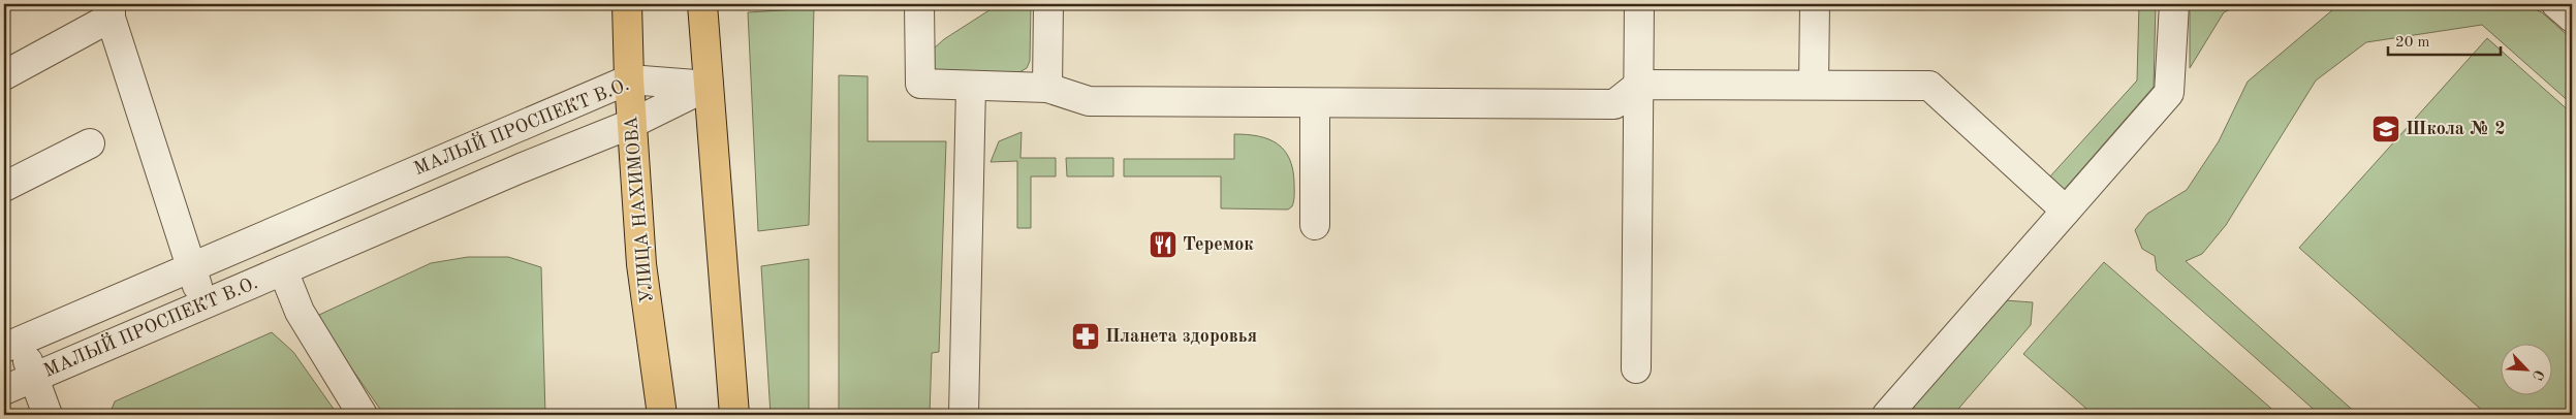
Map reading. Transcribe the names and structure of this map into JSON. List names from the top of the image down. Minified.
{"streets":{"main road":["УЛИЦА НАХИМОВА"],"street":["МАЛЫЙ ПРОСПЕКТ В.О."]},"crossings":[["МАЛЫЙ ПРОСПЕКТ В.О.","УЛИЦА НАХИМОВА"]],"places":{"school or university":["Школа № 2"],"restaurant":["Теремок"],"pharmacy":["Планета здоровья"]},"scale_bar":"20 m","north":"bottom right"}
